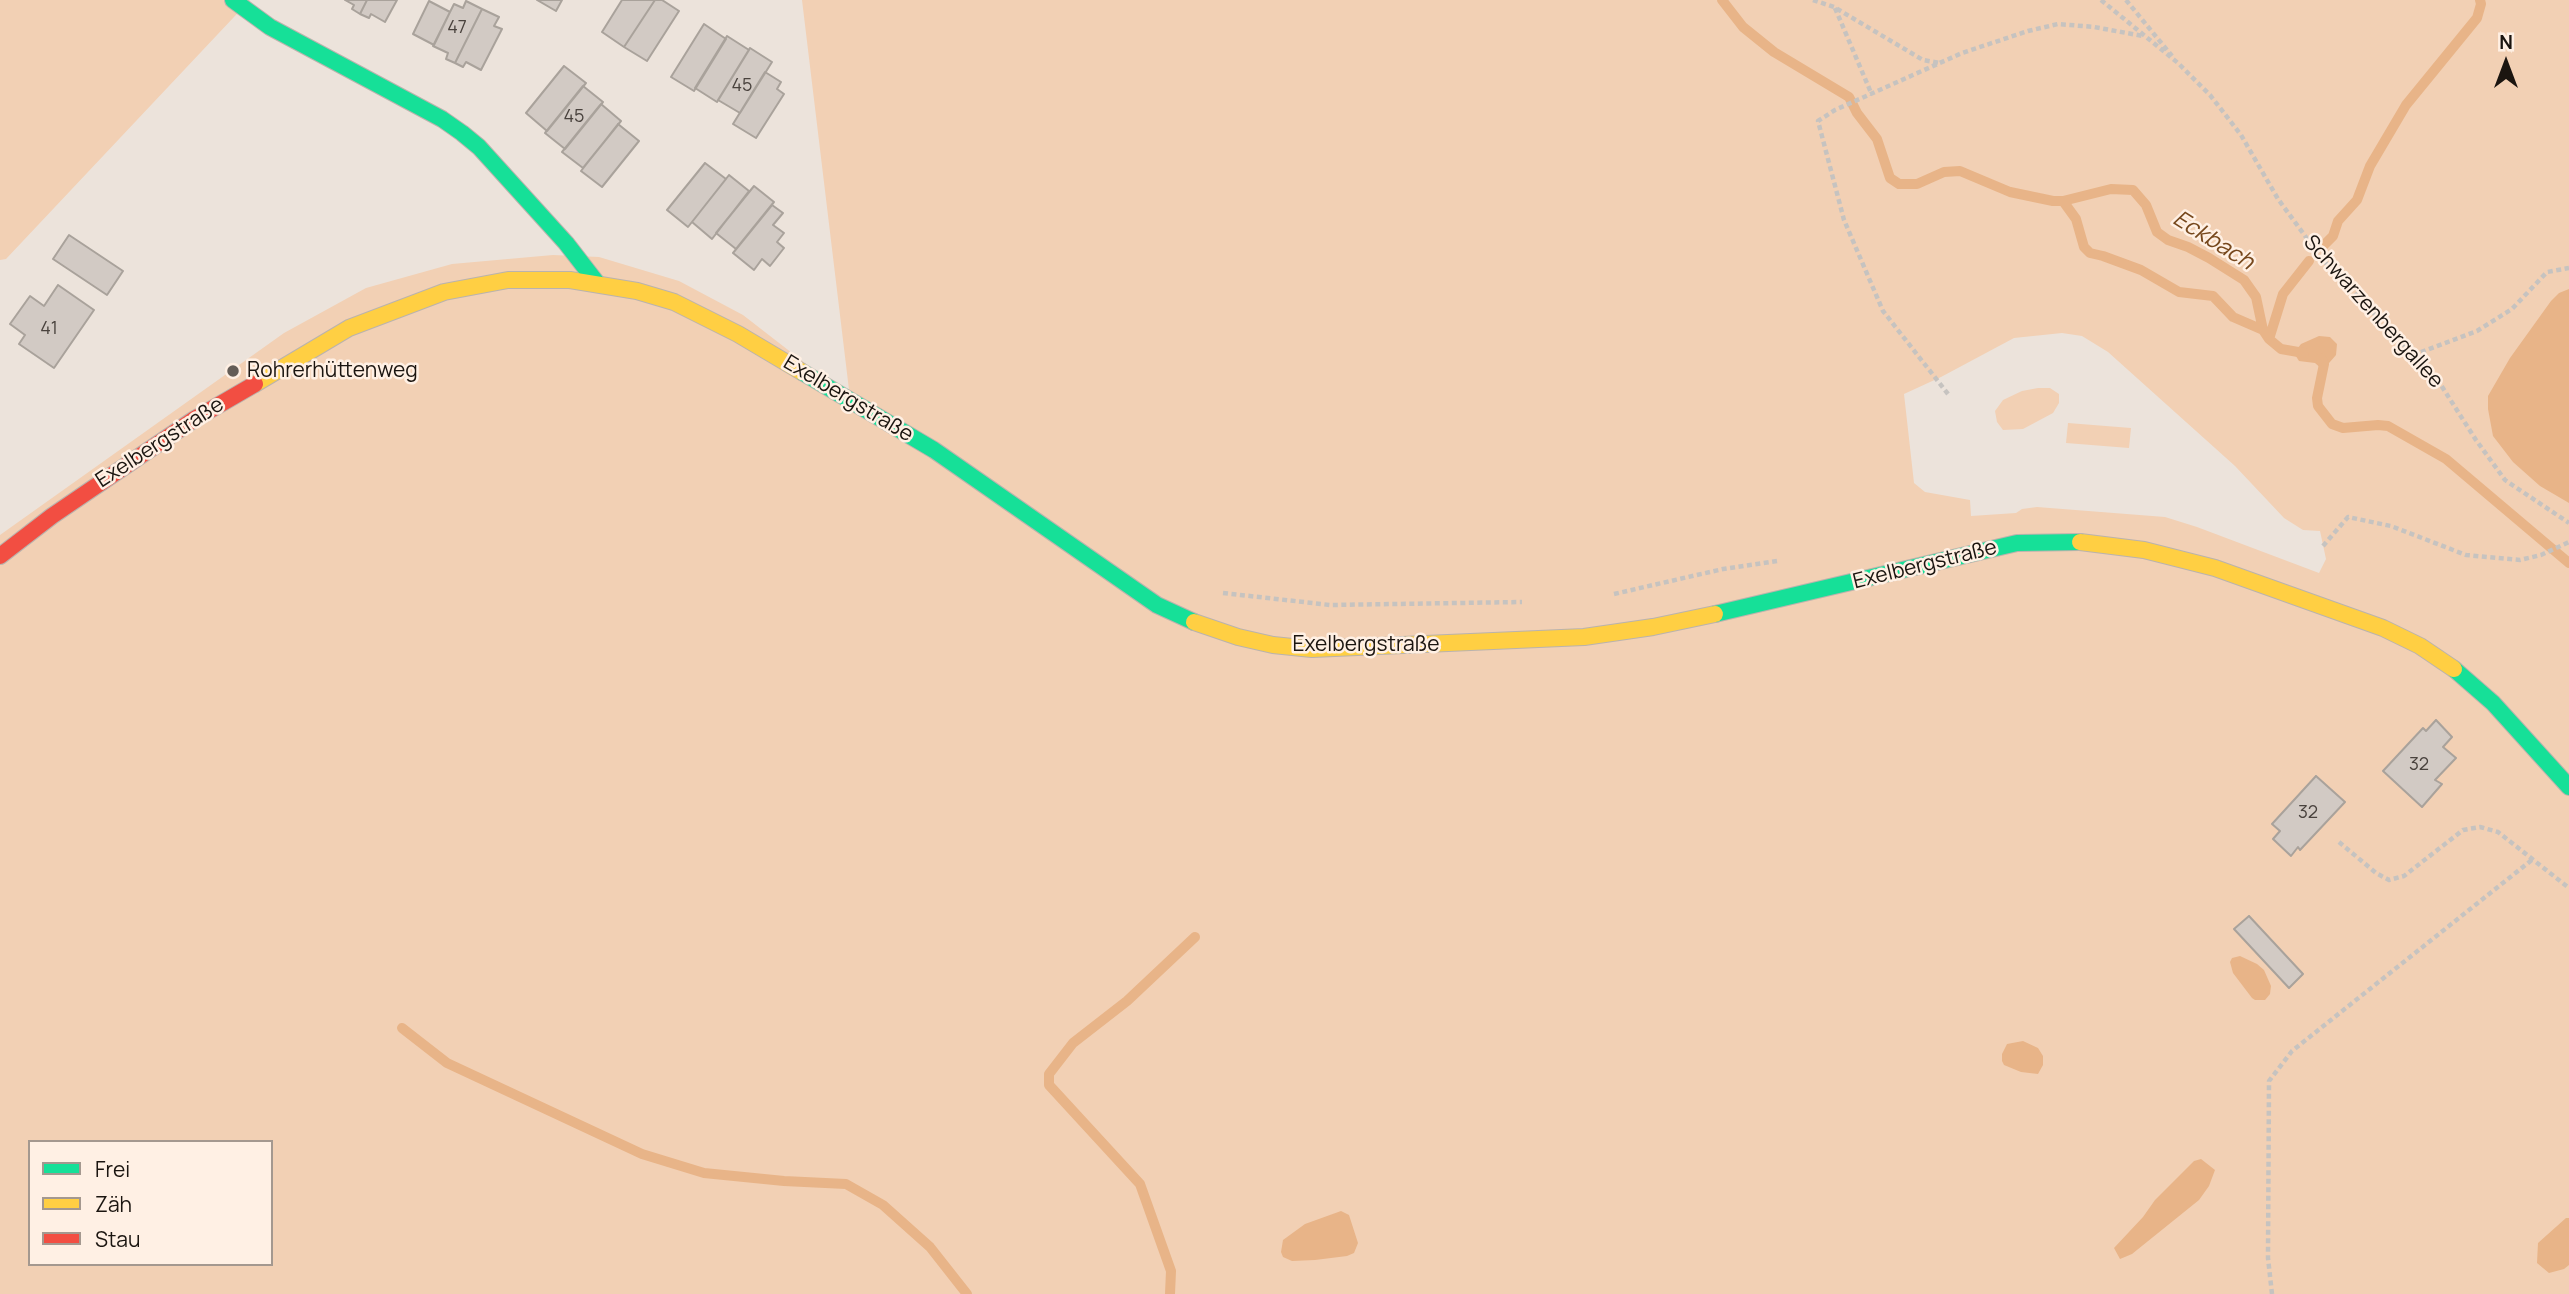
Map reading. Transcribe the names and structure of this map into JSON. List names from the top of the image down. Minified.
{"streets":{"main road":["Exelbergstraße"],"path":["Schwarzenbergallee"]},"water":["Eckbach"],"places":["Rohrerhüttenweg"],"house_numbers":["47","45","45","41","32","32"],"legend":["Frei","Zäh","Stau"],"north":"top"}
